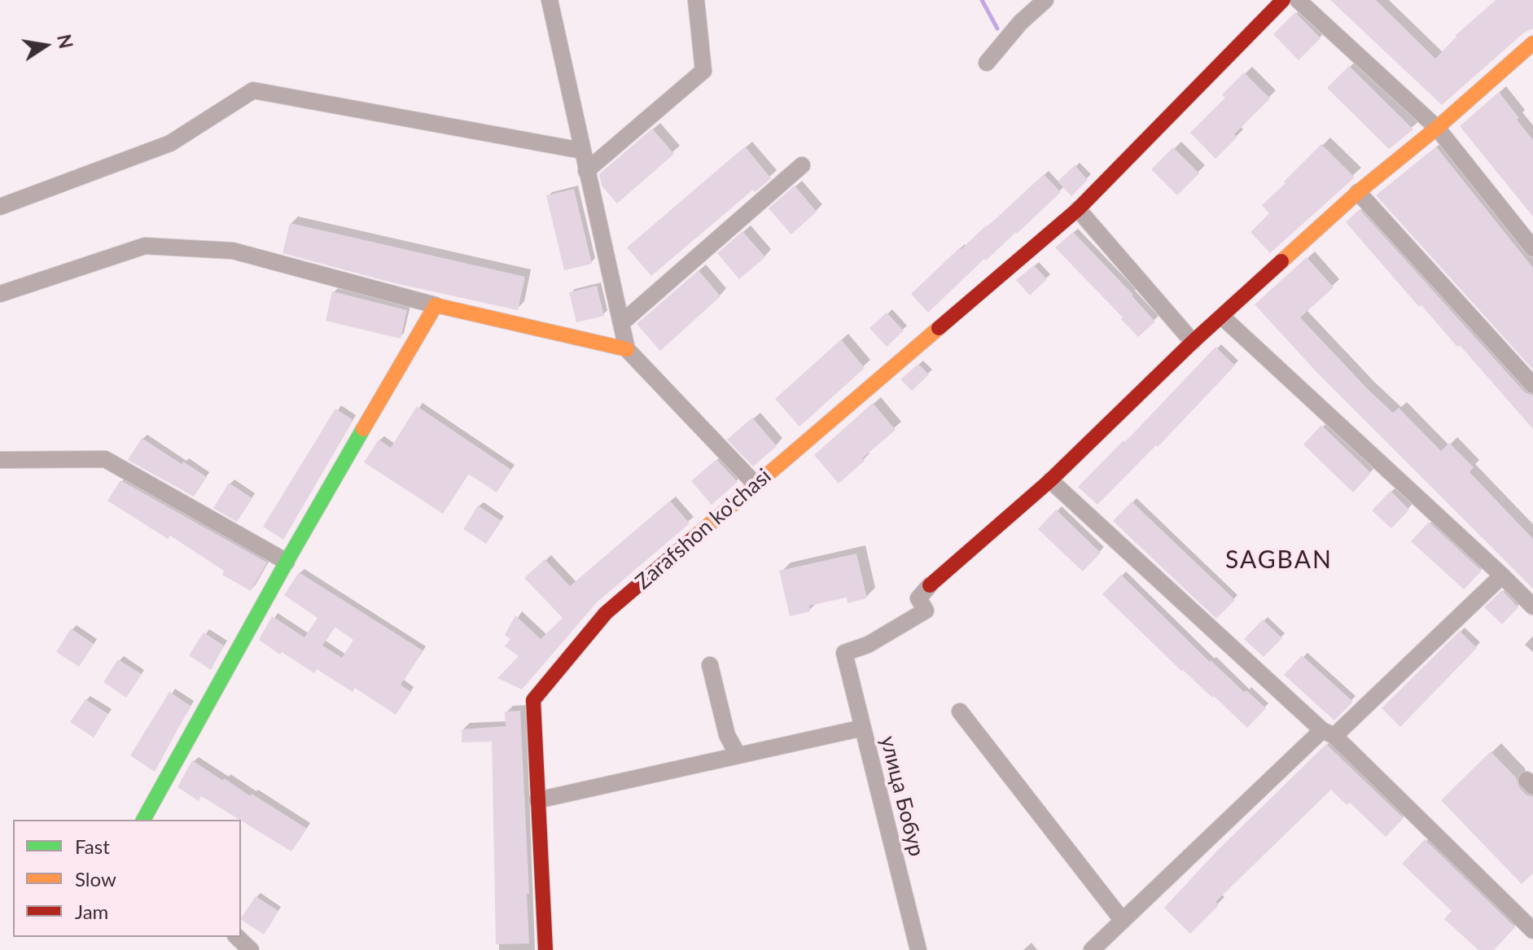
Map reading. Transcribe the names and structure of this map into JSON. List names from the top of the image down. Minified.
{"streets":{"street":["Zarafshon ko'chasi","улица Бобур"]},"districts":["SAGBAN"],"legend":["Fast","Slow","Jam"],"north":"right"}
